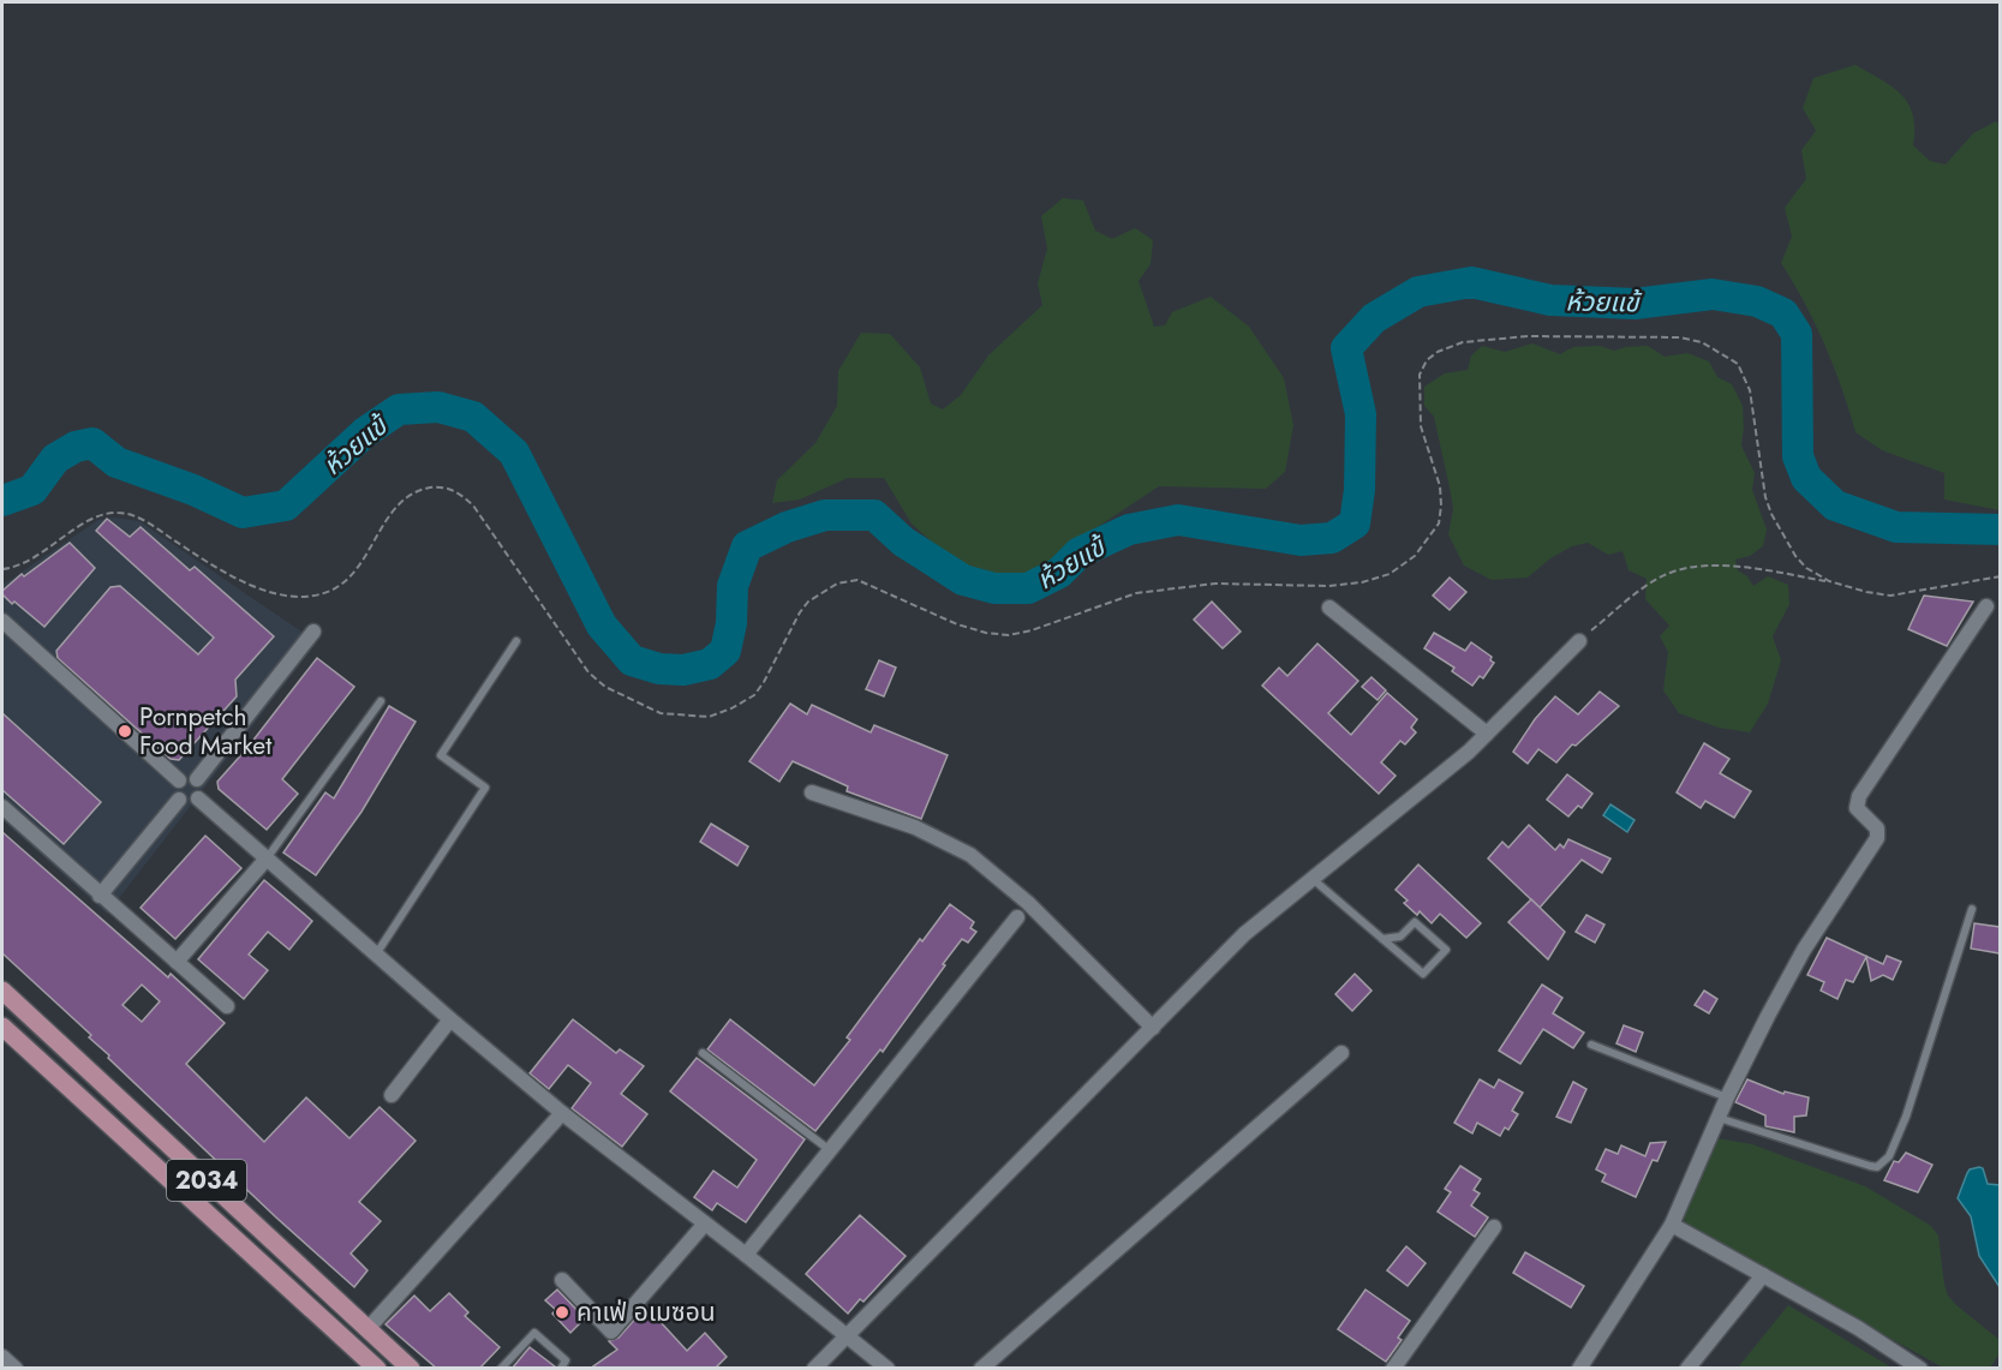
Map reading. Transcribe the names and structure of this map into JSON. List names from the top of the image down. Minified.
{"streets":{"main road":["2034"]},"water":["ห้วยแข้"],"places":["Pornpetch Food Market","คาเฟ่ อเมซอน"]}
